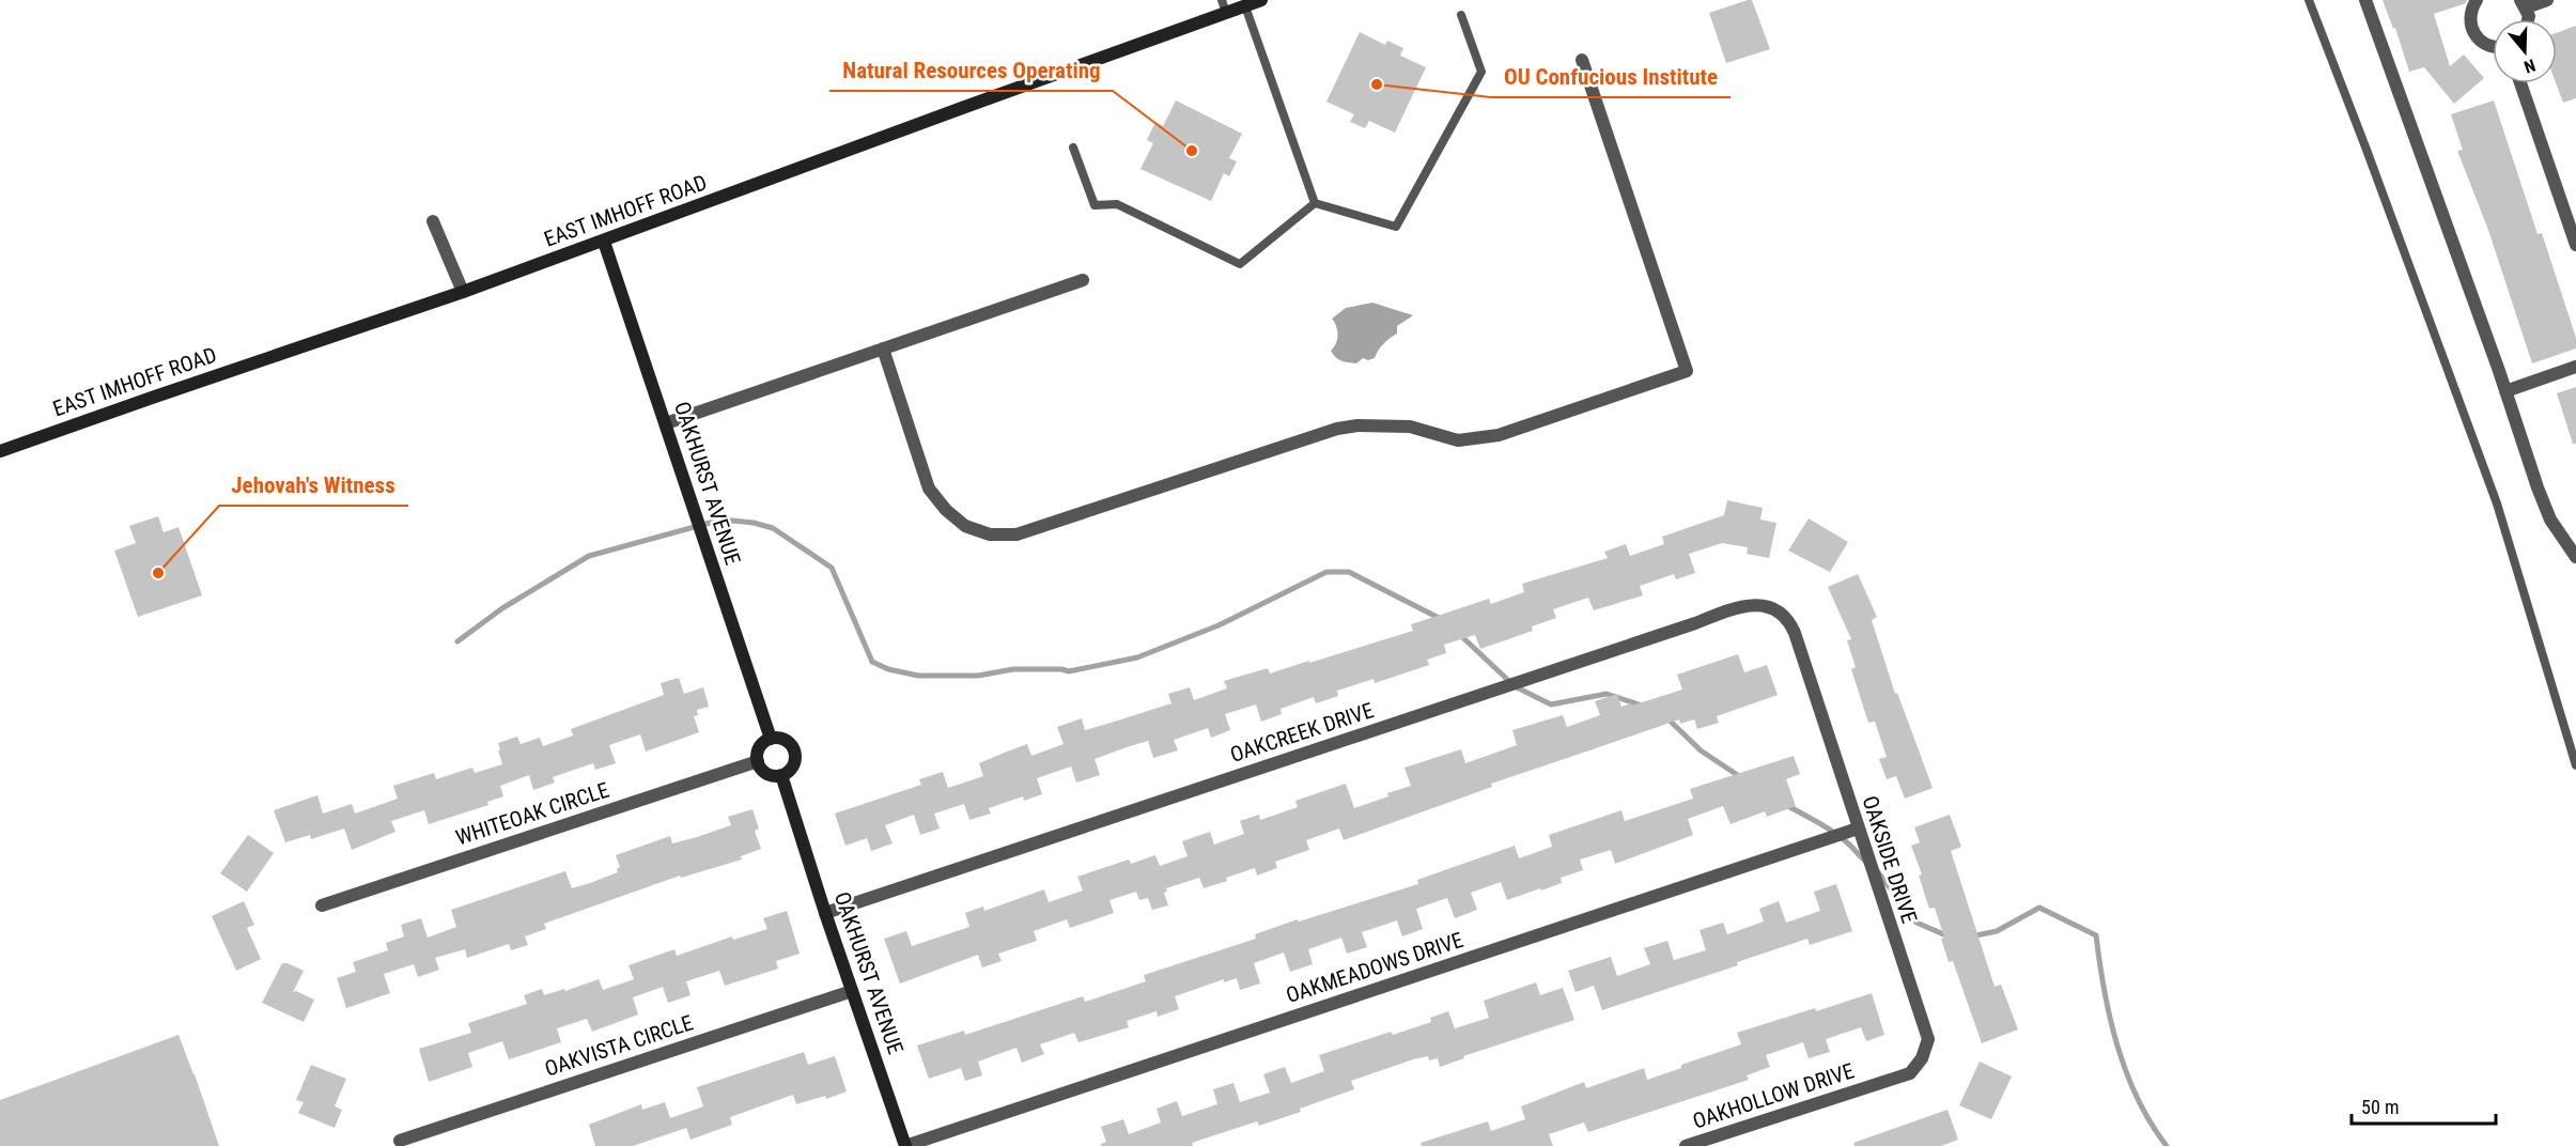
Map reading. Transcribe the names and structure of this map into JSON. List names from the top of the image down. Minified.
{"streets":{"main road":["EAST IMHOFF ROAD","OAKHURST AVENUE"],"street":["OAKCREEK DRIVE","WHITEOAK CIRCLE","OAKSIDE DRIVE","OAKMEADOWS DRIVE","OAKVISTA CIRCLE","OAKHOLLOW DRIVE"]},"crossings":[["EAST IMHOFF ROAD","OAKHURST AVENUE"],["OAKHURST AVENUE","OAKCREEK DRIVE"],["OAKHURST AVENUE","WHITEOAK CIRCLE"],["OAKHURST AVENUE","OAKMEADOWS DRIVE"],["OAKHURST AVENUE","OAKVISTA CIRCLE"],["OAKCREEK DRIVE","OAKSIDE DRIVE"],["OAKSIDE DRIVE","OAKMEADOWS DRIVE"],["OAKSIDE DRIVE","OAKHOLLOW DRIVE"]],"places":["OU Confucious Institute","Natural Resources Operating","Jehovah's Witness"],"scale_bar":"50 m","north":"bottom"}
